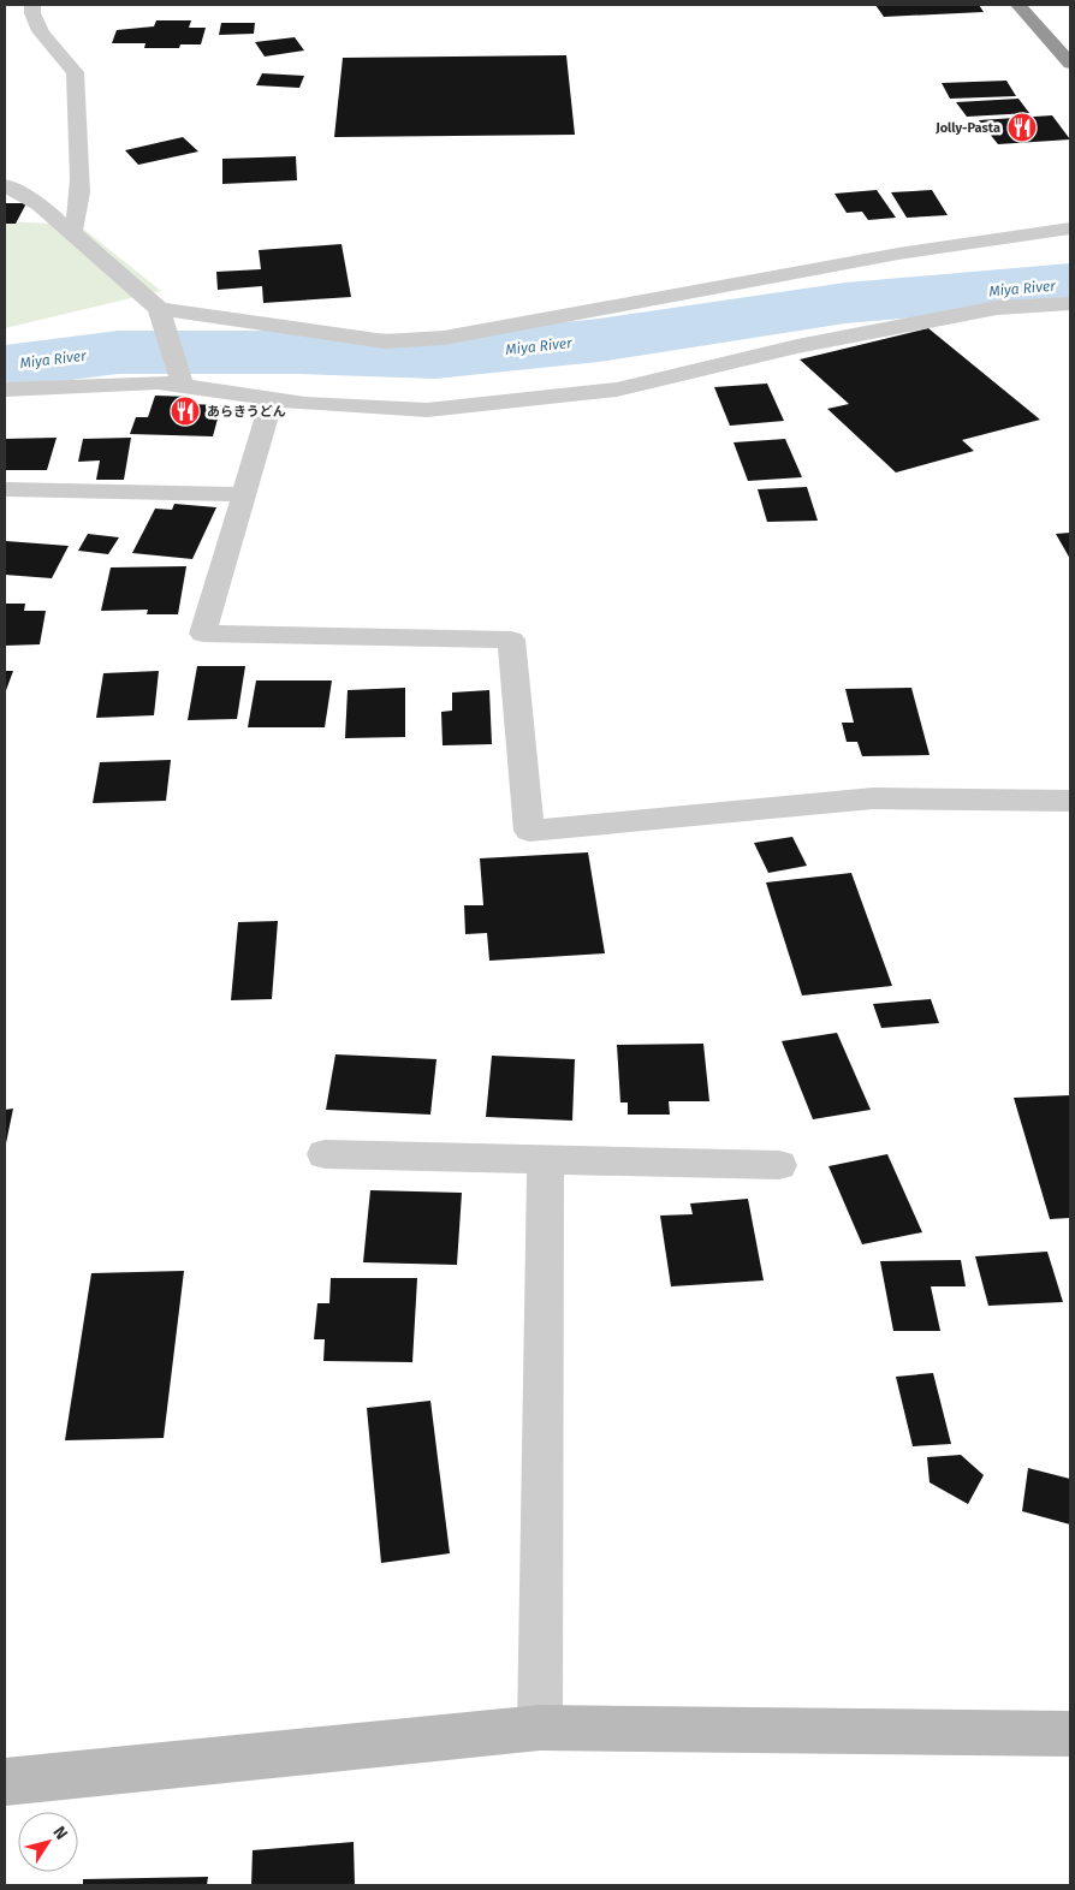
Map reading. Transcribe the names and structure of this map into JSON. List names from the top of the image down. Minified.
{"water":["Miya River"],"places":{"restaurant":["Jolly-Pasta","あらきうどん"]},"north":"top right"}
